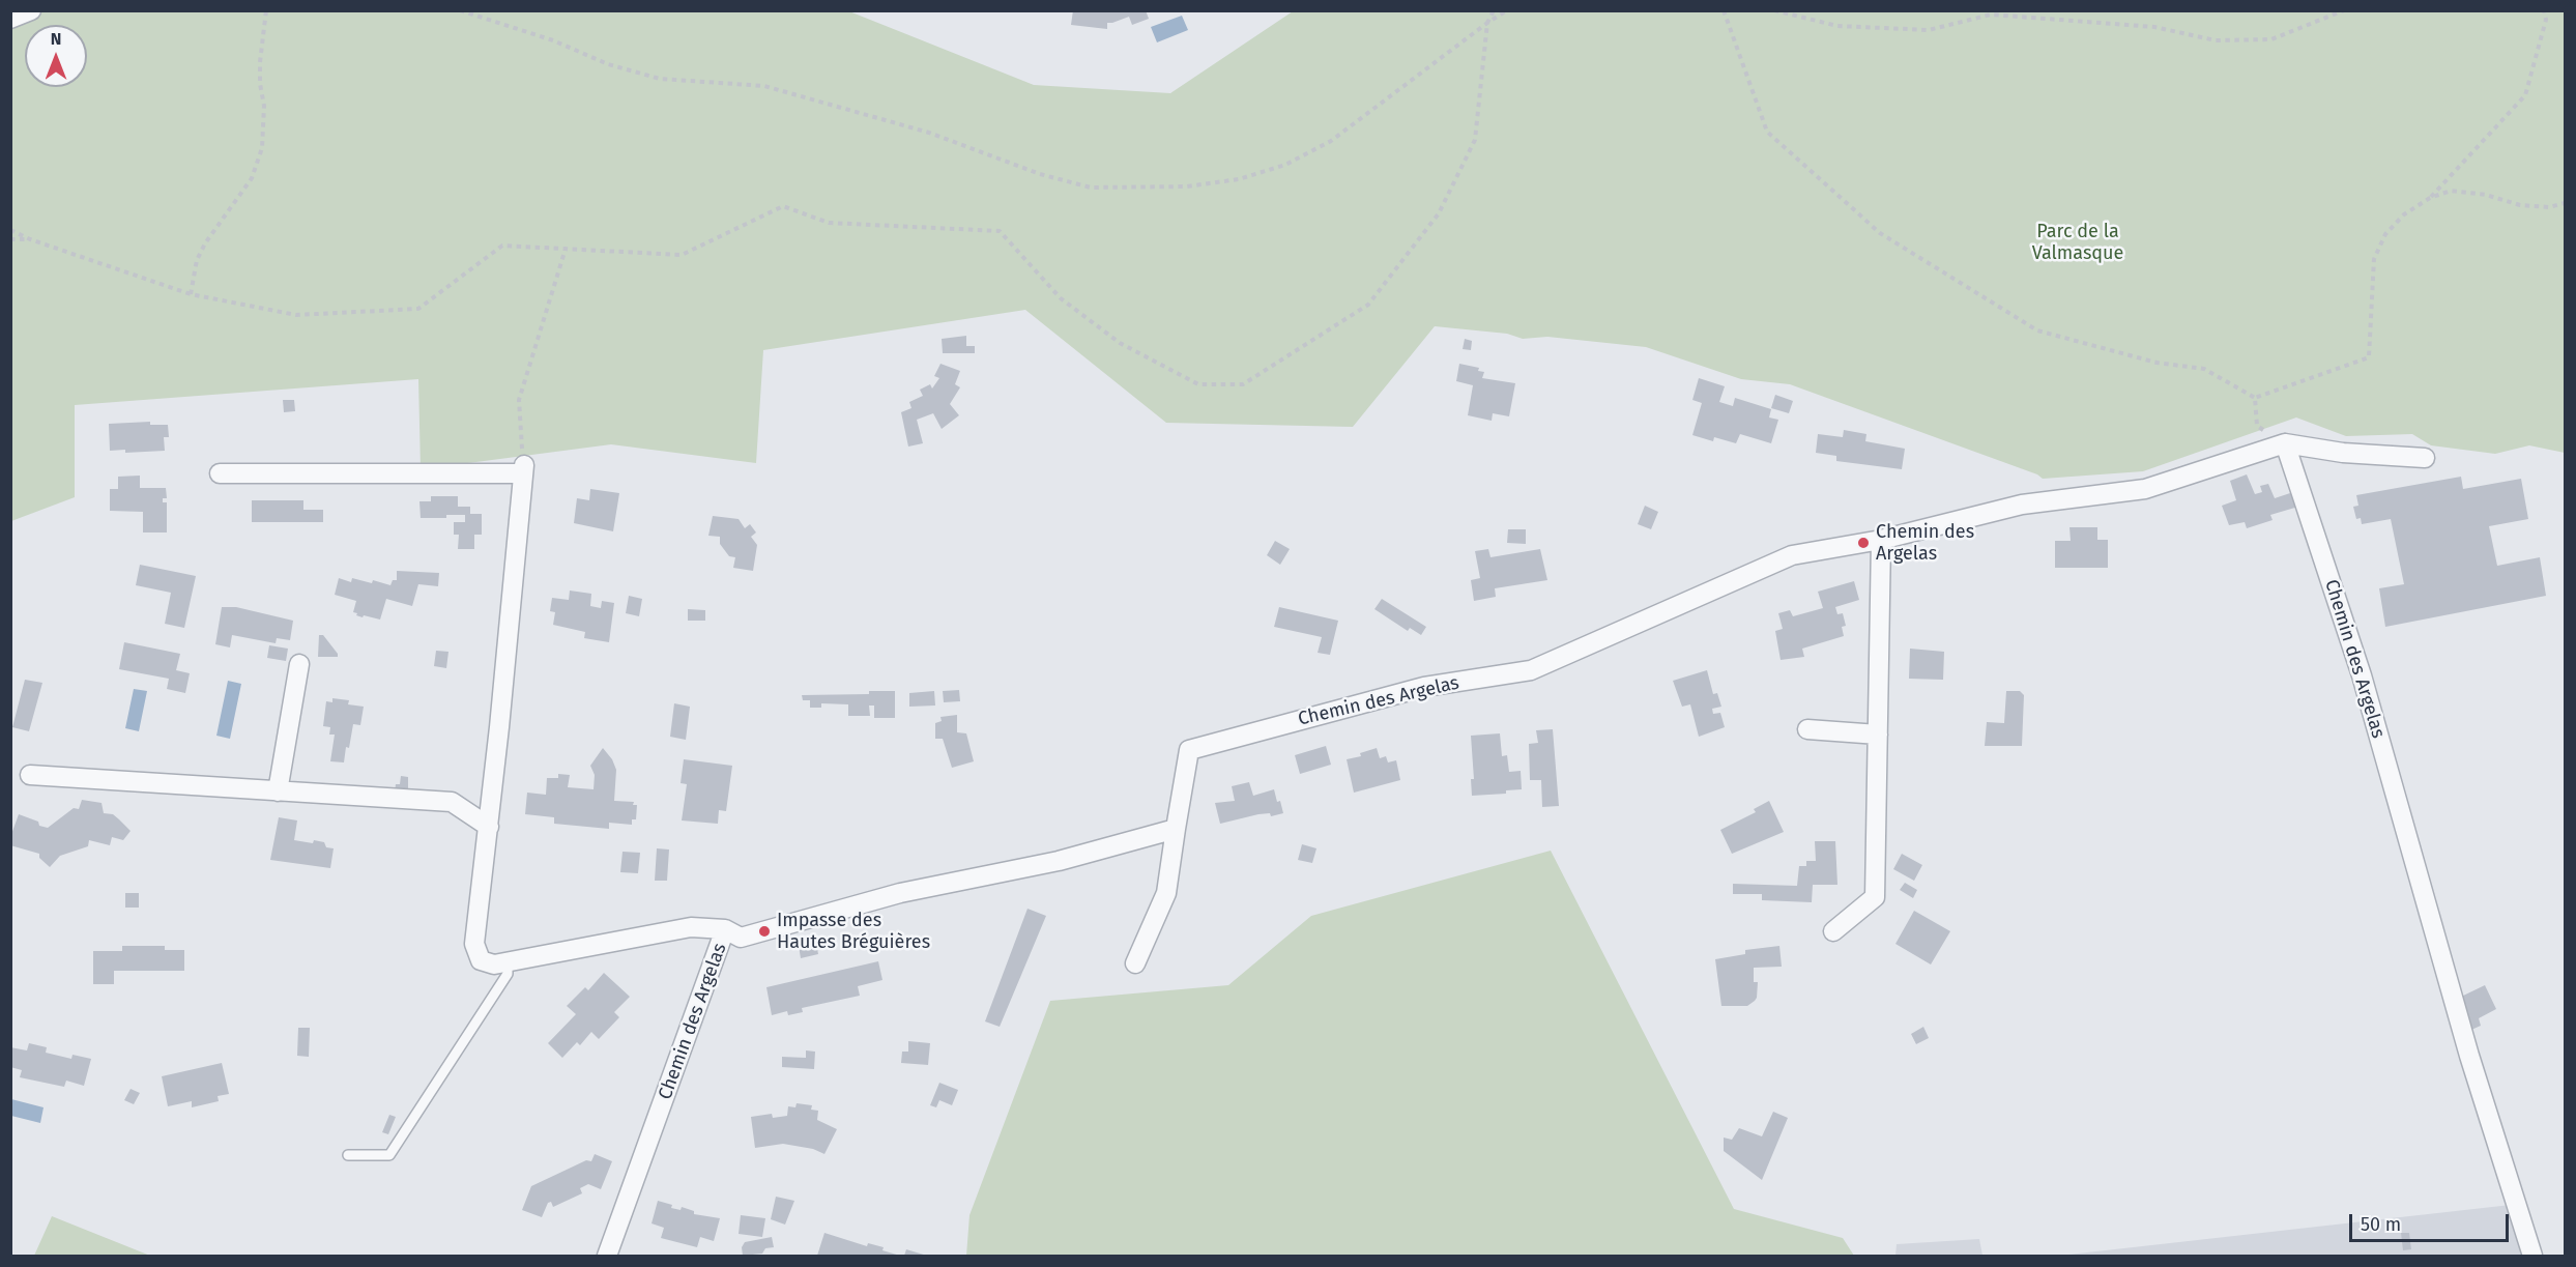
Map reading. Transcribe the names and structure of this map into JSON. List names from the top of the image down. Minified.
{"streets":{"street":["Chemin des Argelas"]},"parks":["Parc de la Valmasque"],"places":["Chemin des Argelas","Impasse des Hautes Bréguières"],"scale_bar":"50 m","north":"top"}
